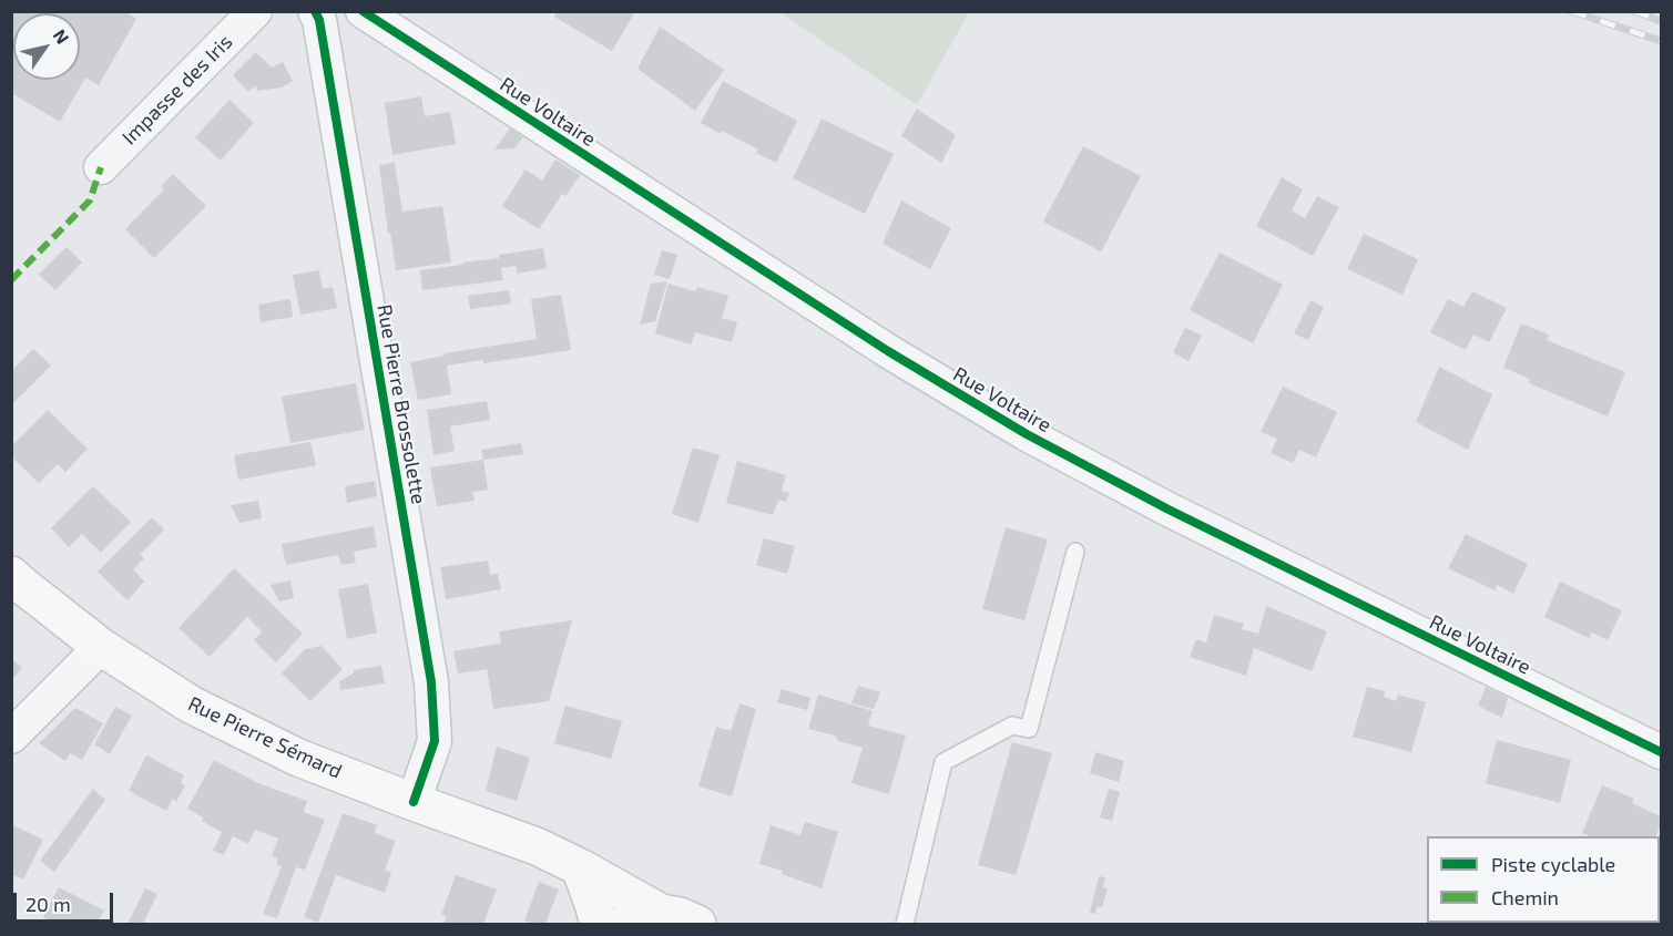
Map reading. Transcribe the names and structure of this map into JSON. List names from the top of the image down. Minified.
{"streets":{"main road":["Rue Pierre Sémard"],"street":["Impasse des Iris","Rue Voltaire","Rue Pierre Brossolette"]},"crossings":[["Rue Pierre Brossolette","Rue Pierre Sémard"]],"legend":["Piste cyclable","Chemin"],"scale_bar":"20 m","north":"top right"}
